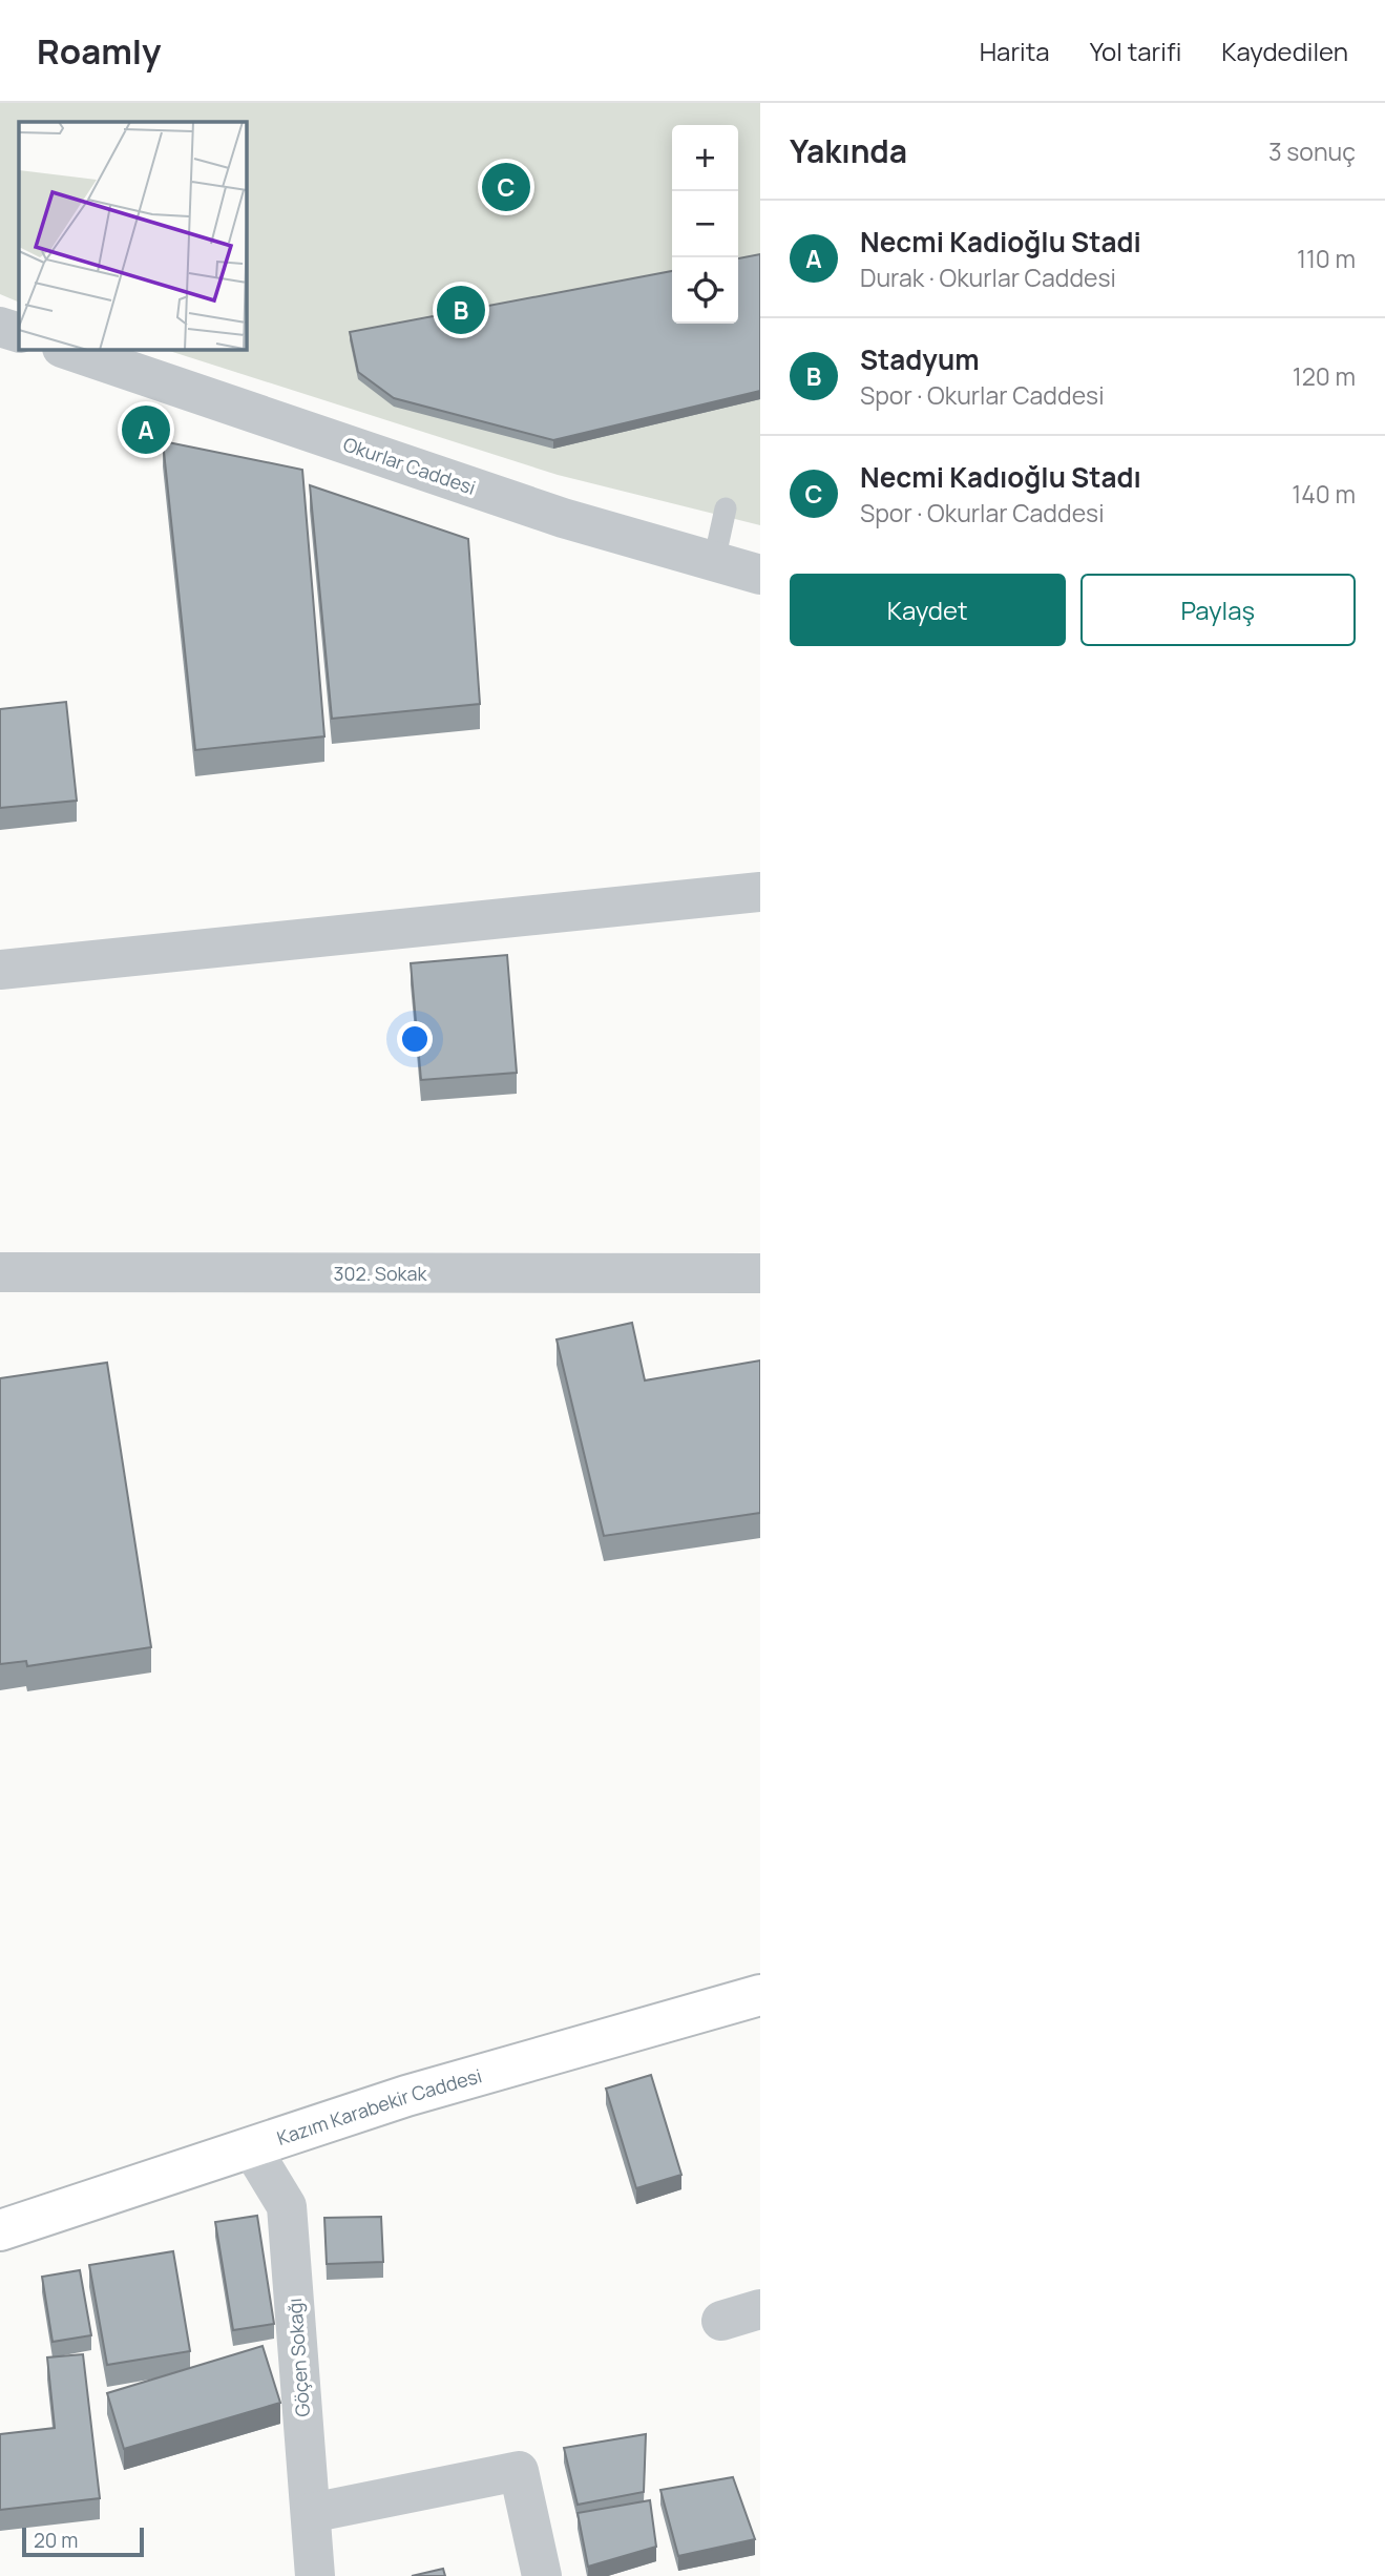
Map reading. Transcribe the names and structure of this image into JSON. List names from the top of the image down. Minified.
{"streets":{"main road":["Kazım Karabekir Caddesi"],"street":["Okurlar Caddesi","302. Sokak","Göçen Sokağı"]},"crossings":[["Kazım Karabekir Caddesi","Göçen Sokağı"]],"scale_bar":"20 m","page":{"header":"Roamly","nav":["Harita","Yol tarifi","Kaydedilen"],"heading":["Yakında","3 sonuç"],"map_buttons":["+","−"],"pins":["C","B","A"],"list":[{"mark":"A","name":"Necmi Kadioğlu Stadi","note":"Durak · Okurlar Caddesi","value":"110 m"},{"mark":"B","name":"Stadyum","note":"Spor · Okurlar Caddesi","value":"120 m"},{"mark":"C","name":"Necmi Kadıoğlu Stadı","note":"Spor · Okurlar Caddesi","value":"140 m"}],"buttons":["Kaydet","Paylaş"],"scale":"20 m"}}
